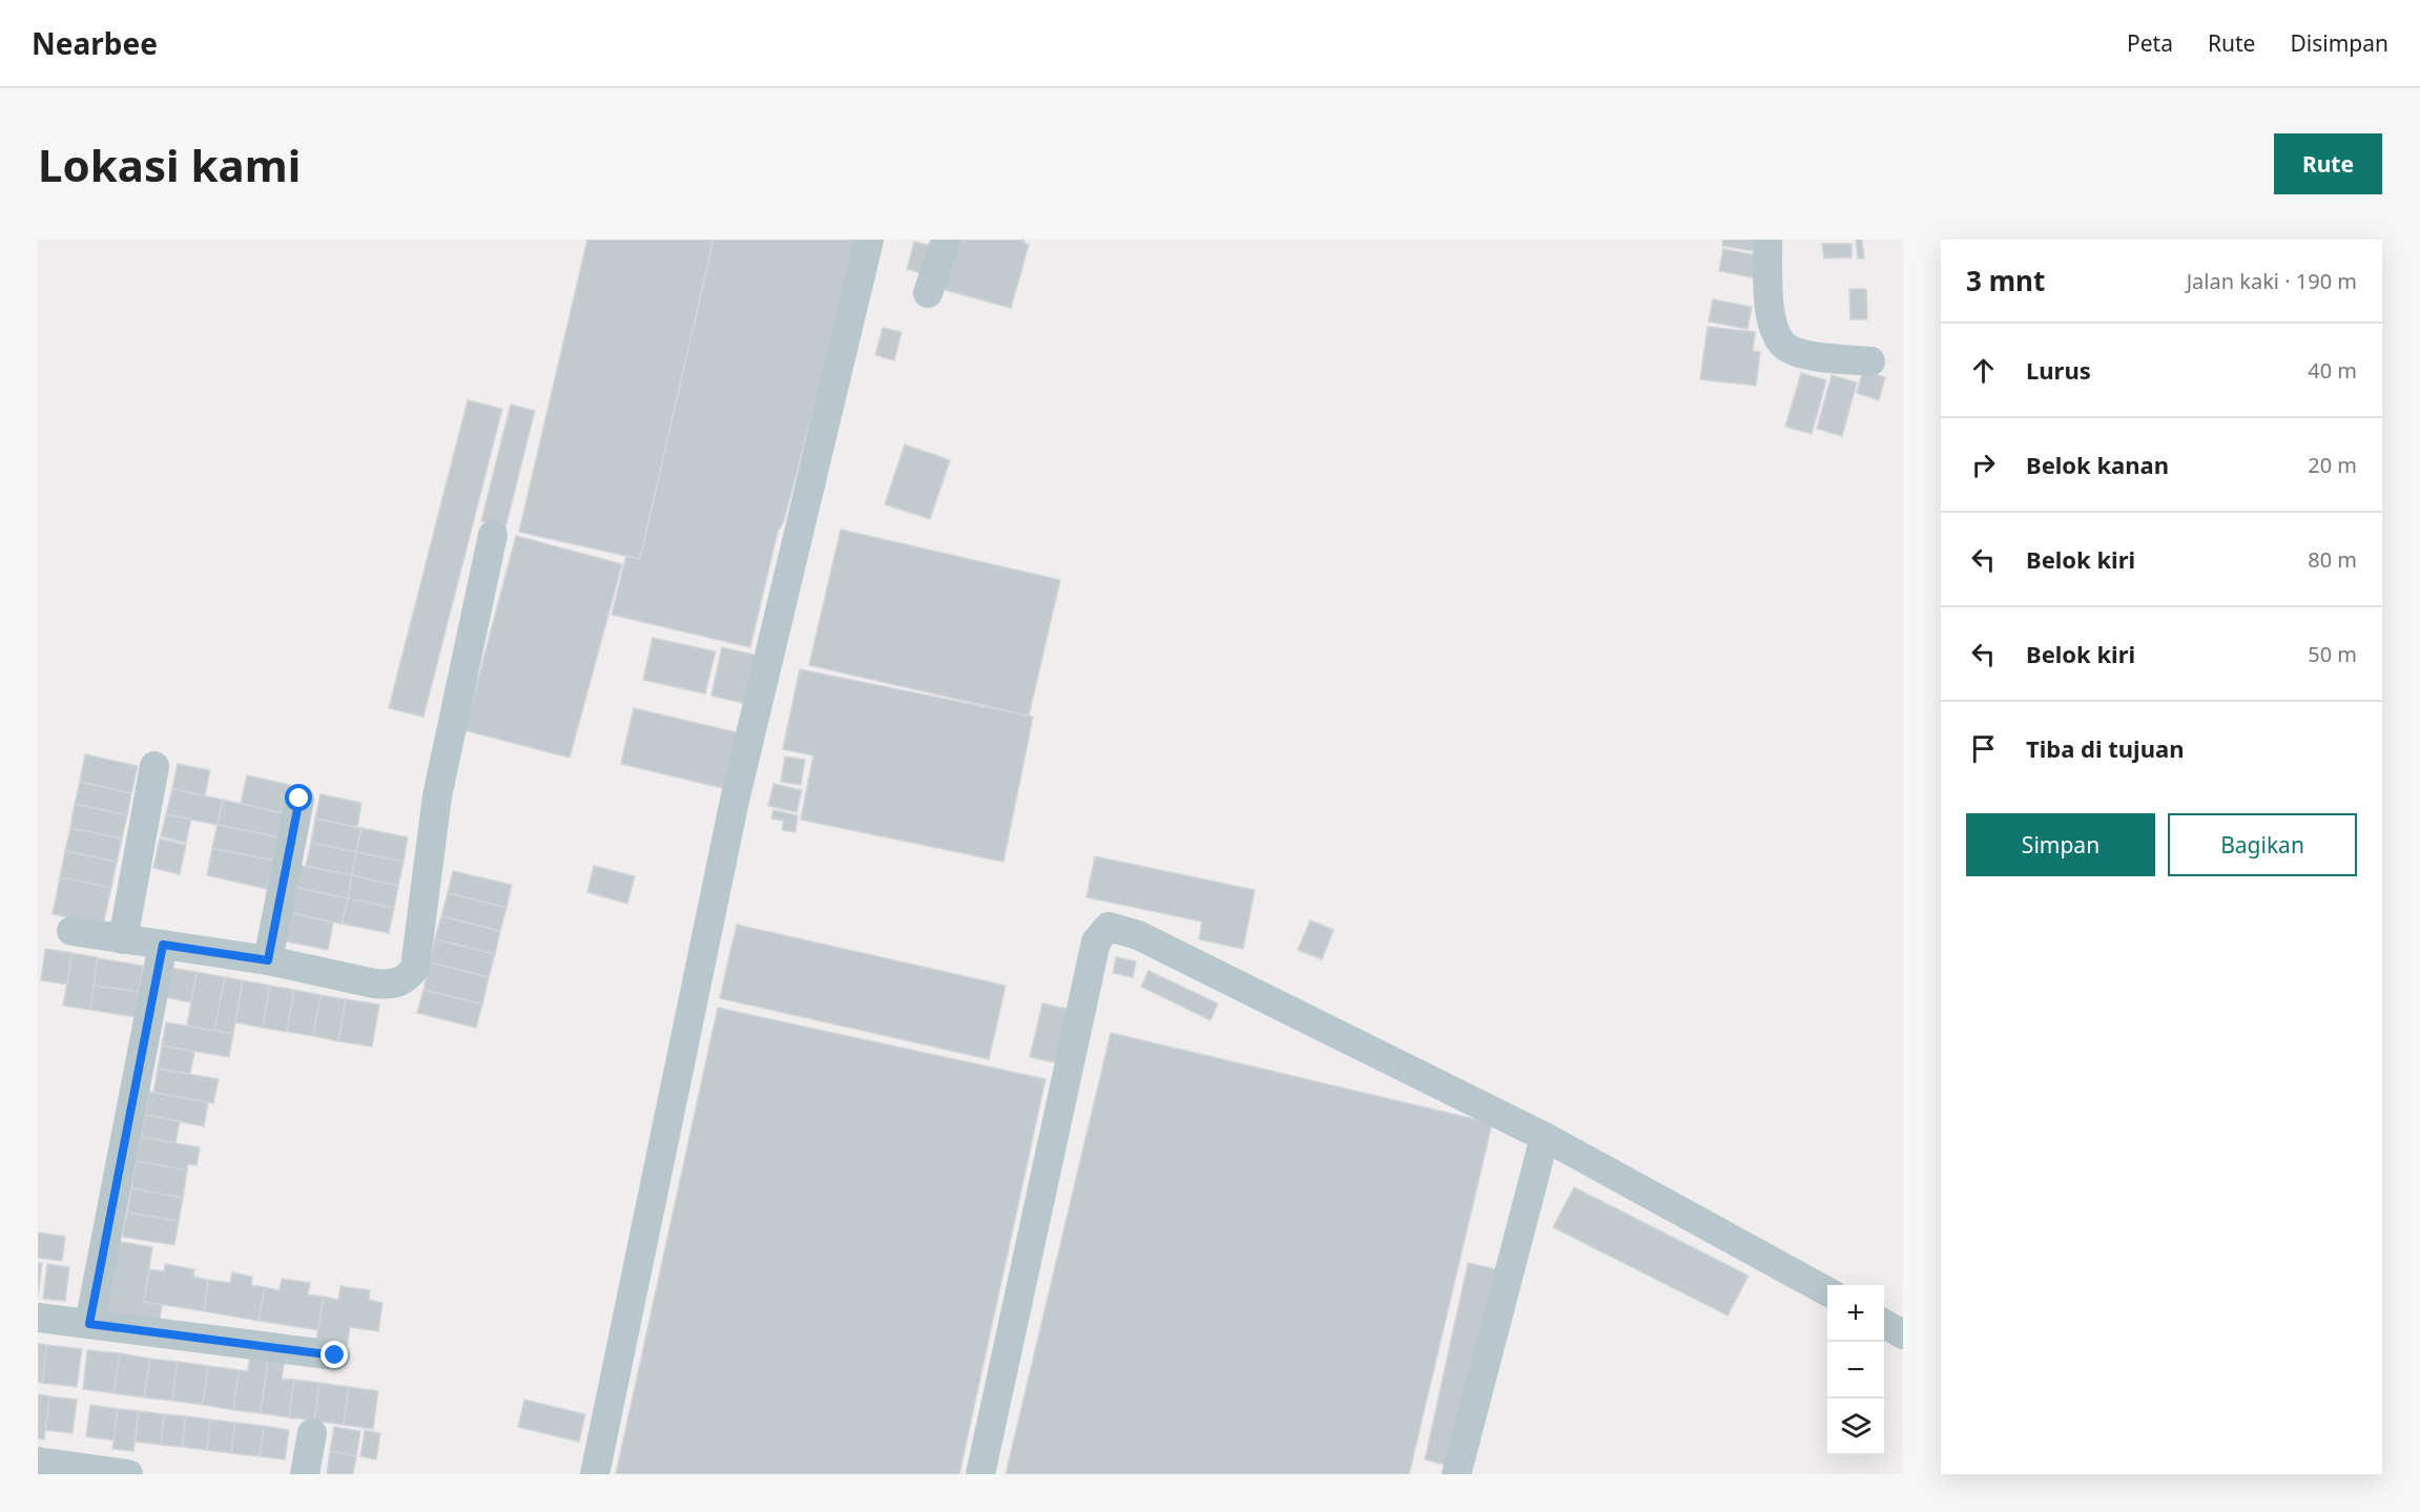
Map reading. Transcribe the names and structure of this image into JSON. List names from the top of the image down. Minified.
{"page":{"header":"Nearbee","nav":["Peta","Rute","Disimpan"],"buttons":["Rute",["Simpan","Bagikan"]],"title":"Lokasi kami","heading":["3 mnt","Jalan kaki · 190 m"],"list":[["Lurus","40 m"],["Belok kanan","20 m"],["Belok kiri","80 m"],["Belok kiri","50 m"],"Tiba di tujuan"],"map_buttons":["+","−"]}}
